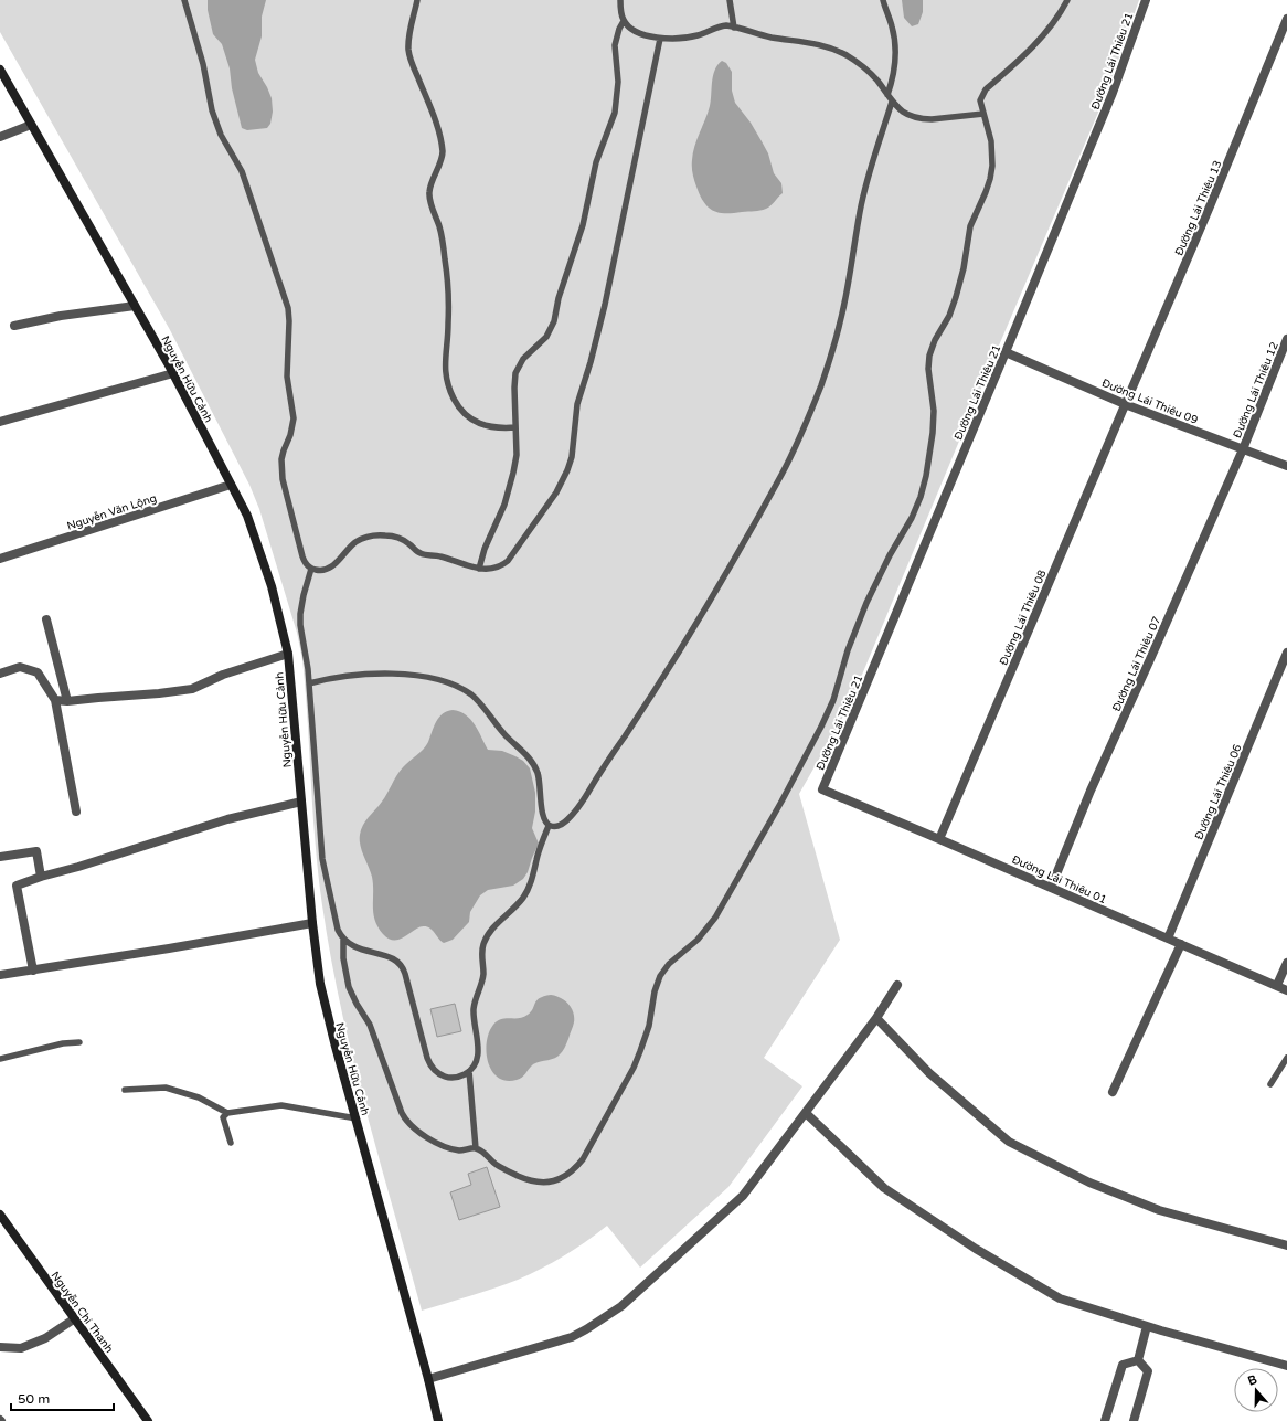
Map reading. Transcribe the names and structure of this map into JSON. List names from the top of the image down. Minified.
{"streets":{"street":["Đường Lái Thiêu 21","Đường Lái Thiêu 13","Nguyễn Hữu Cảnh","Đường Lái Thiêu 12","Đường Lái Thiêu 09","Nguyễn Văn Lộng","Đường Lái Thiêu 08","Đường Lái Thiêu 07","Đường Lái Thiêu 06","Đường Lái Thiêu 01","Nguyễn Chí Thanh"]},"crossings":[["Đường Lái Thiêu 21","Đường Lái Thiêu 09"],["Đường Lái Thiêu 21","Đường Lái Thiêu 01"],["Đường Lái Thiêu 13","Đường Lái Thiêu 09"],["Đường Lái Thiêu 13","Đường Lái Thiêu 08"],["Nguyễn Hữu Cảnh","Nguyễn Văn Lộng"],["Đường Lái Thiêu 12","Đường Lái Thiêu 09"],["Đường Lái Thiêu 12","Đường Lái Thiêu 07"],["Đường Lái Thiêu 09","Đường Lái Thiêu 08"],["Đường Lái Thiêu 09","Đường Lái Thiêu 07"],["Đường Lái Thiêu 08","Đường Lái Thiêu 01"],["Đường Lái Thiêu 07","Đường Lái Thiêu 01"],["Đường Lái Thiêu 06","Đường Lái Thiêu 01"]],"scale_bar":"50 m","north":"top"}
